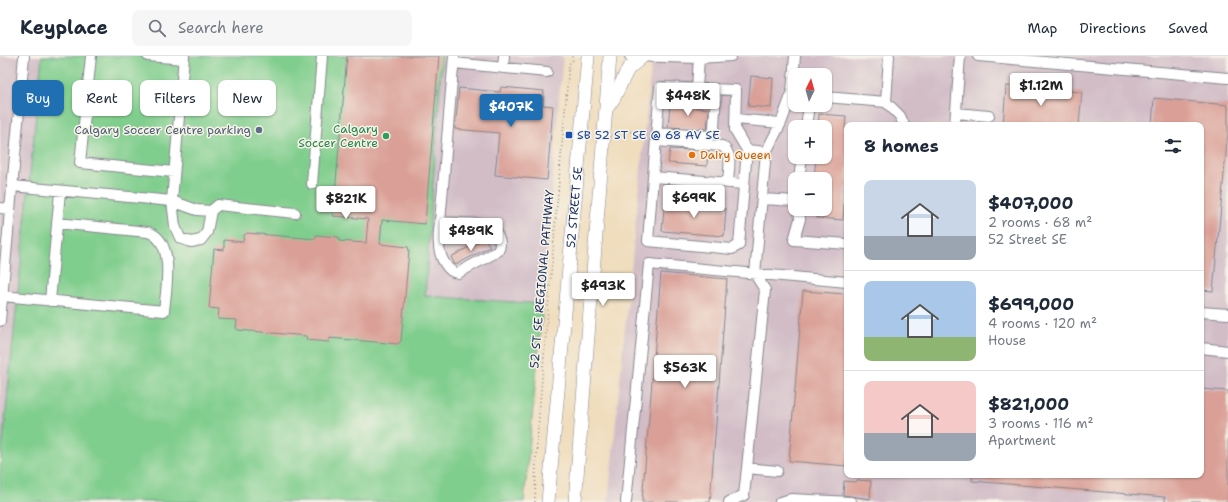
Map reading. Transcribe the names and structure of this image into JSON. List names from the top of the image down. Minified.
{"streets":{"main road":["52 STREET SE"],"path":["52 ST SE REGIONAL PATHWAY"]},"places":{"other":["Calgary Soccer Centre parking","Calgary Soccer Centre","Dairy Queen"],"transit":["SB 52 ST SE @ 68 AV SE"]},"north":"top","page":{"header":"Keyplace","search":"Search here","nav":["Map","Directions","Saved"],"map_buttons":["+","−"],"price":["$1.12M","$448K","$407K","$699K","$821K","$489K","$493K","$563K"],"chip":["Buy","Rent","Filters","New"],"heading":"8 homes","list":[{"name":"$407,000","note":"2 rooms · 68 m² · 52 Street SE"},{"name":"$699,000","note":"4 rooms · 120 m² · House"},{"name":"$821,000","note":"3 rooms · 116 m² · Apartment"}]}}
